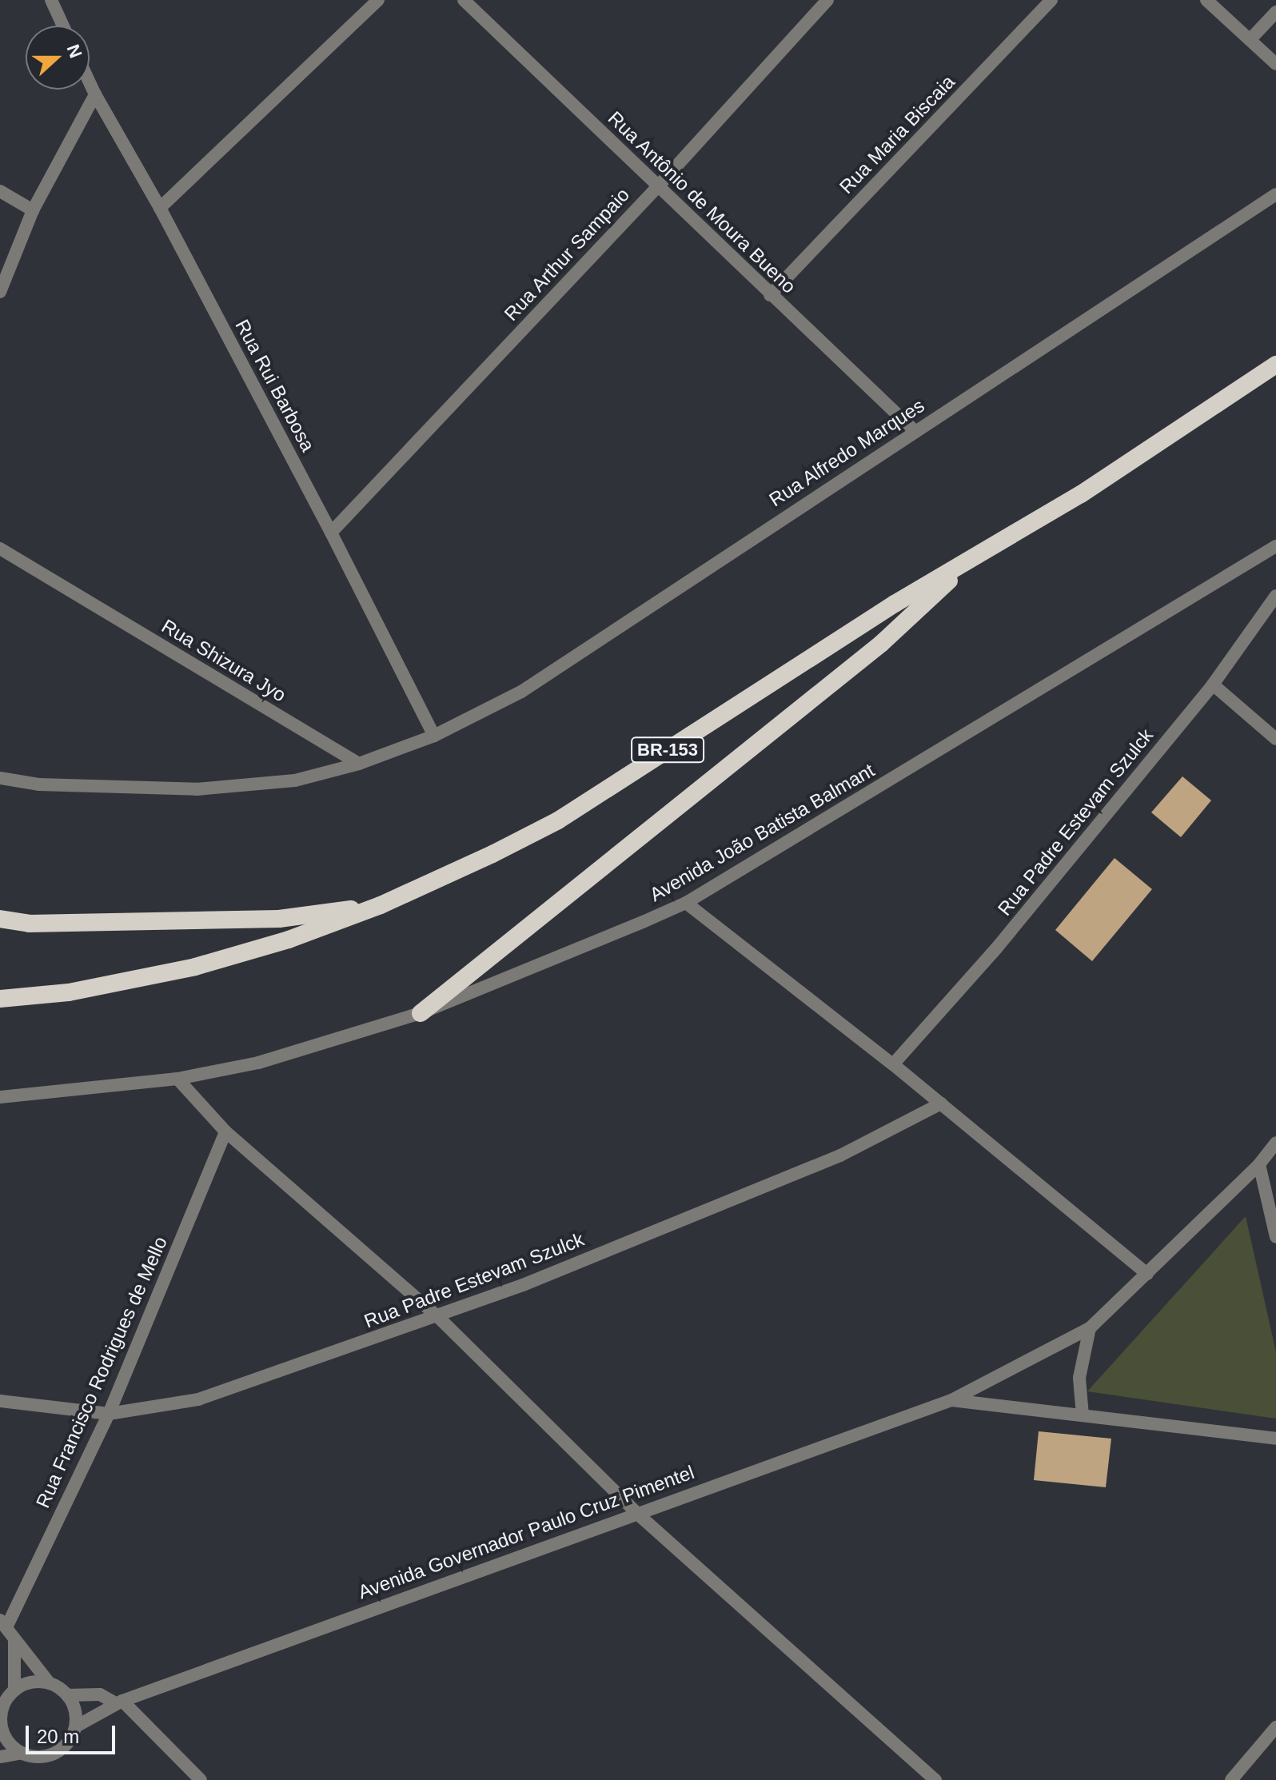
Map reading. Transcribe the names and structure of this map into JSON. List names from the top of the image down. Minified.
{"streets":{"highway":["BR-153"],"street":["Rua Maria Biscaia","Rua Antônio de Moura Bueno","Rua Arthur Sampaio","Rua Rui Barbosa","Rua Alfredo Marques","Rua Shizura Jyo","Rua Padre Estevam Szulck","Avenida João Batista Balmant","Rua Francisco Rodrigues de Mello","Avenida Governador Paulo Cruz Pimentel"]},"crossings":[["Rua Maria Biscaia","Rua Antônio de Moura Bueno"],["Rua Antônio de Moura Bueno","Rua Arthur Sampaio"],["Rua Antônio de Moura Bueno","Rua Alfredo Marques"],["Rua Arthur Sampaio","Rua Rui Barbosa"],["Rua Rui Barbosa","Rua Alfredo Marques"],["Rua Padre Estevam Szulck","Rua Francisco Rodrigues de Mello"]],"scale_bar":"20 m","north":"right"}
